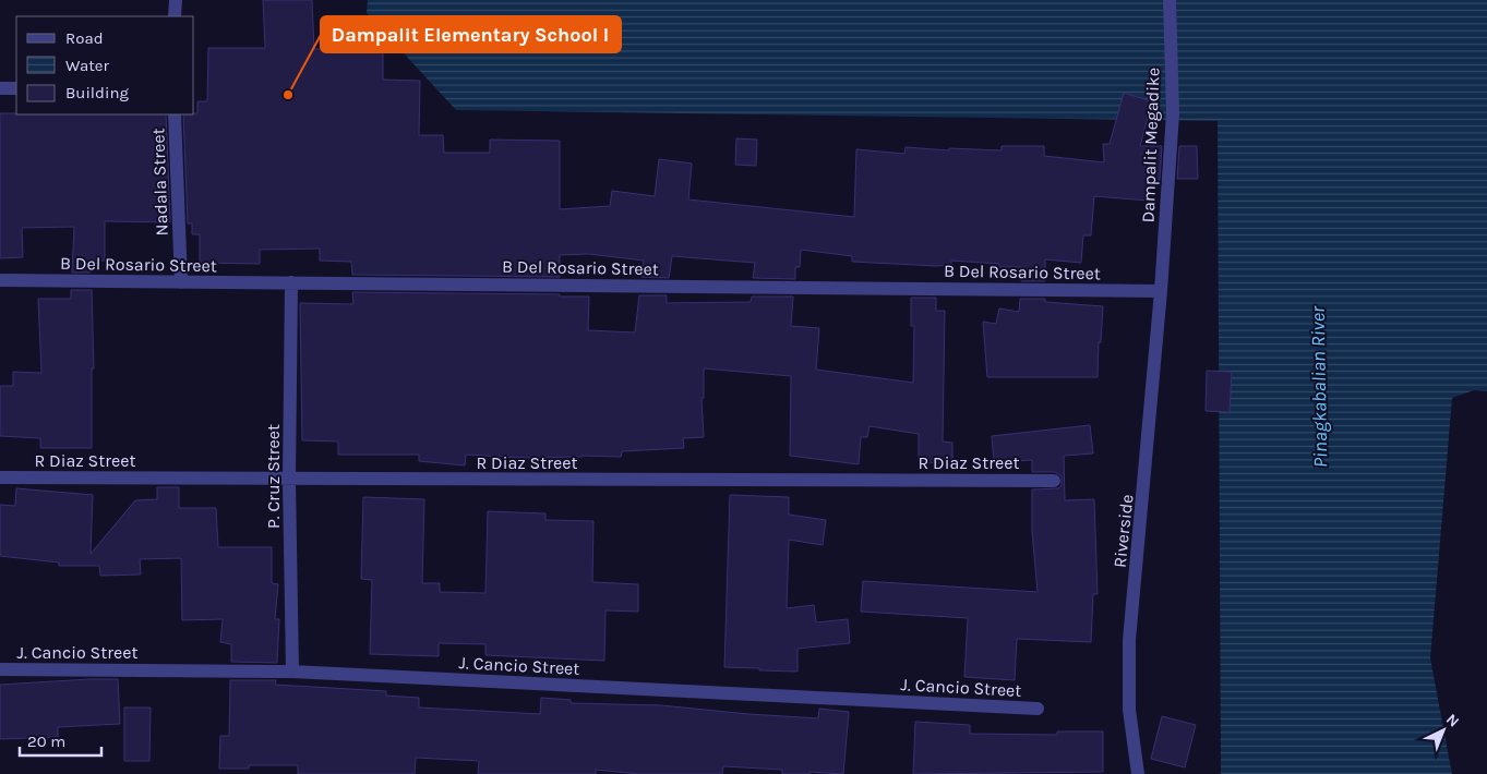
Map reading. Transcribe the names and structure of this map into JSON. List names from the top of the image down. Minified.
{"streets":{"street":["Dampalit Megadike","Nadala Street","B Del Rosario Street","R Diaz Street","P. Cruz Street","Riverside","J. Cancio Street"]},"crossings":[["Dampalit Megadike","B Del Rosario Street"],["Dampalit Megadike","Riverside"],["Nadala Street","B Del Rosario Street"],["B Del Rosario Street","P. Cruz Street"],["B Del Rosario Street","Riverside"],["R Diaz Street","P. Cruz Street"],["P. Cruz Street","J. Cancio Street"]],"water":["Pinagkabalian River"],"places":["Dampalit Elementary School I"],"legend":["Road","Water","Building"],"scale_bar":"20 m","north":"top right"}
